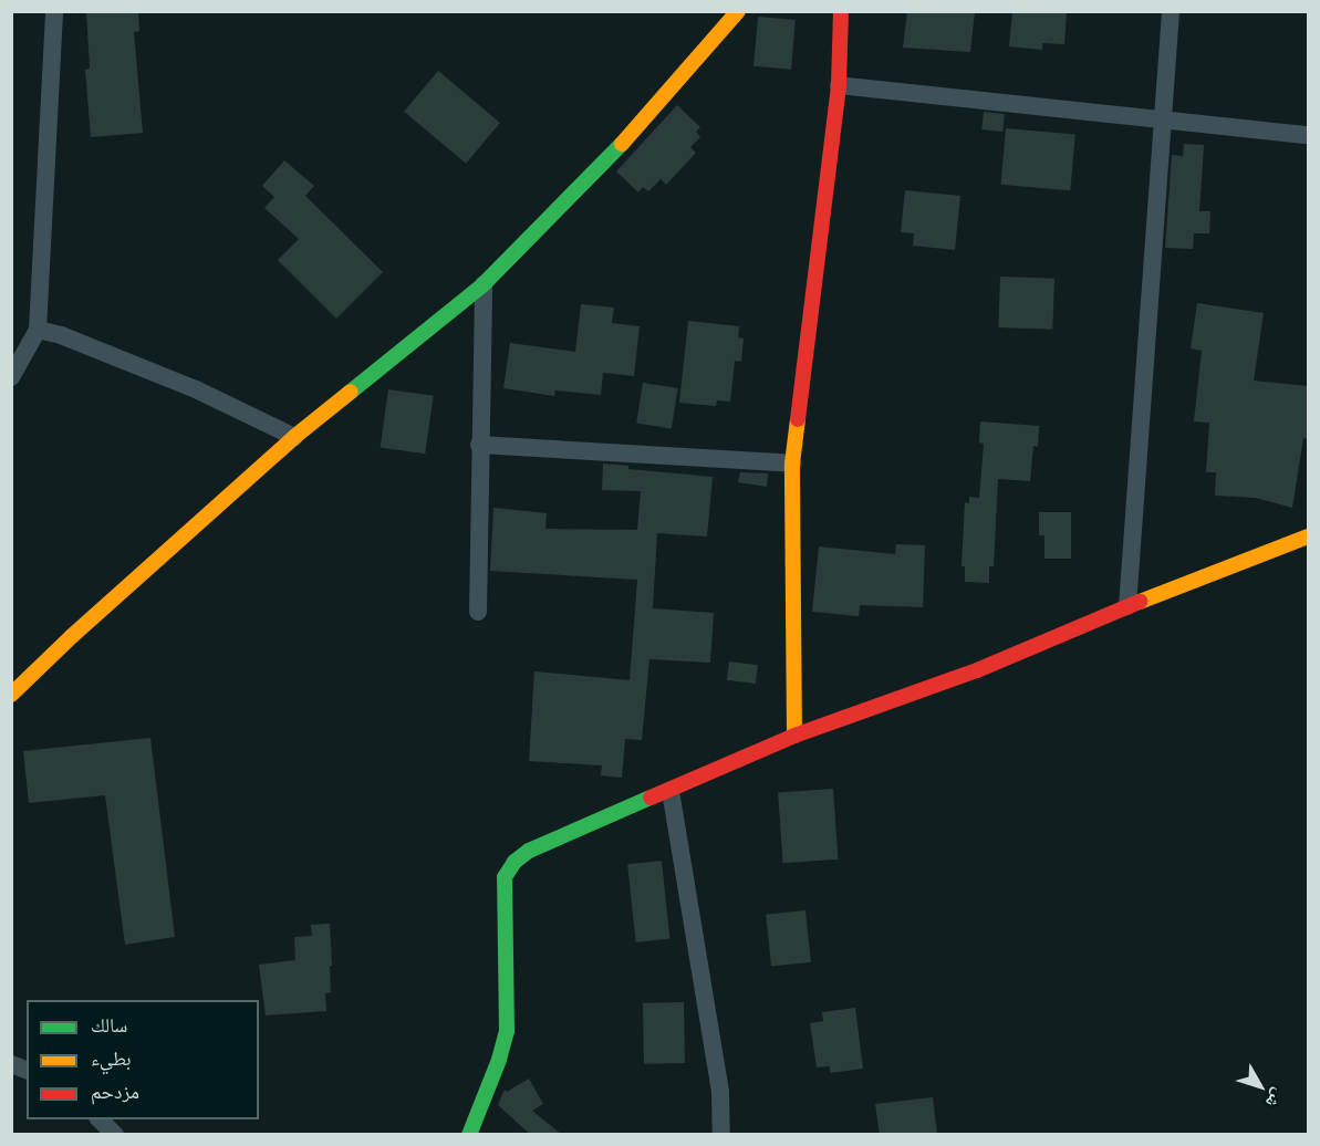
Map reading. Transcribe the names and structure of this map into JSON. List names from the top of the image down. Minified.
{"legend":["سالك","بطيء","مزدحم"],"north":"bottom right"}
